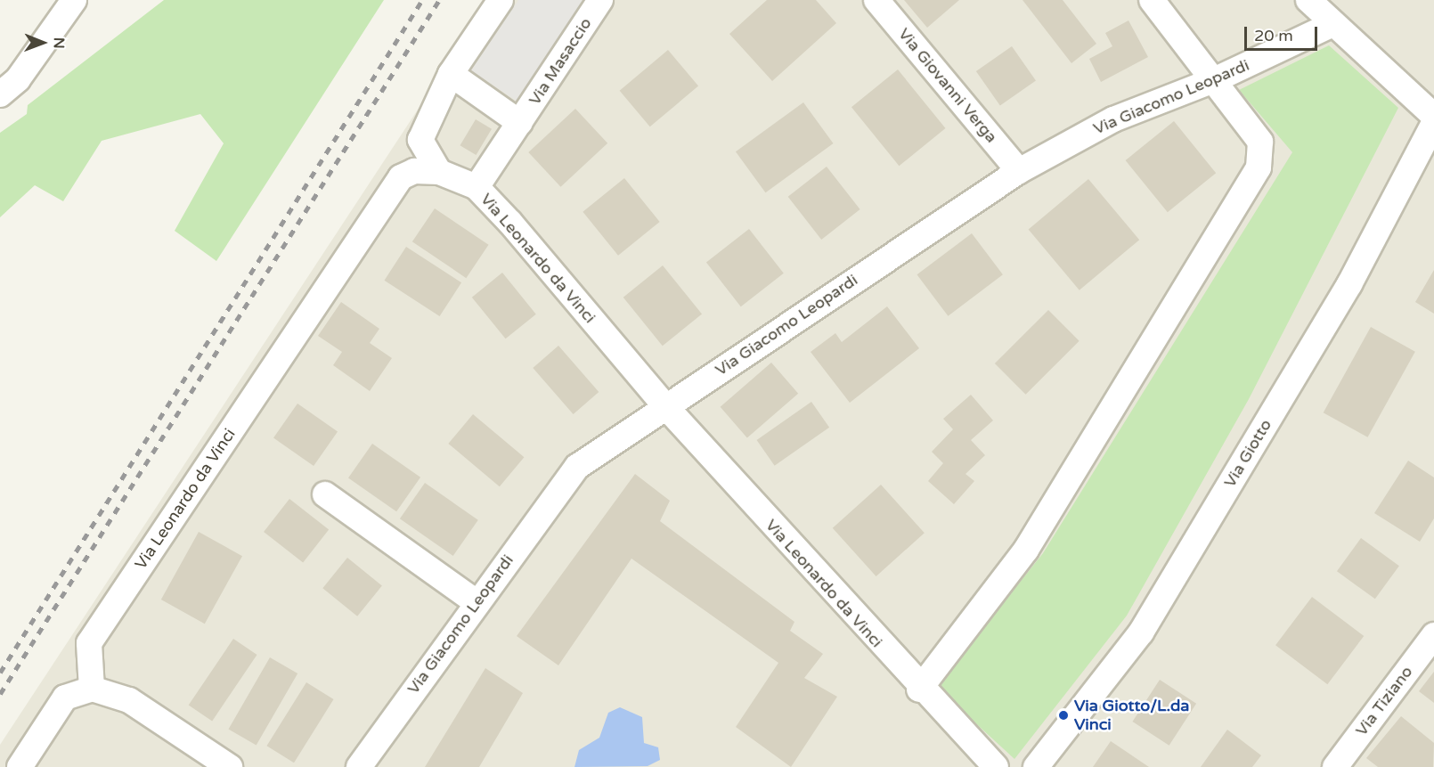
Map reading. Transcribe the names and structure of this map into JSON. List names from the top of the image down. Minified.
{"streets":{"street":["Via Masaccio","Via Giovanni Verga","Via Giacomo Leopardi","Via Leonardo da Vinci","Via Giotto","Via Tiziano"]},"crossings":[["Via Masaccio","Via Leonardo da Vinci"],["Via Giovanni Verga","Via Giacomo Leopardi"],["Via Giacomo Leopardi","Via Leonardo da Vinci"]],"places":["Via Giotto/L.da Vinci"],"scale_bar":"20 m","north":"right"}
